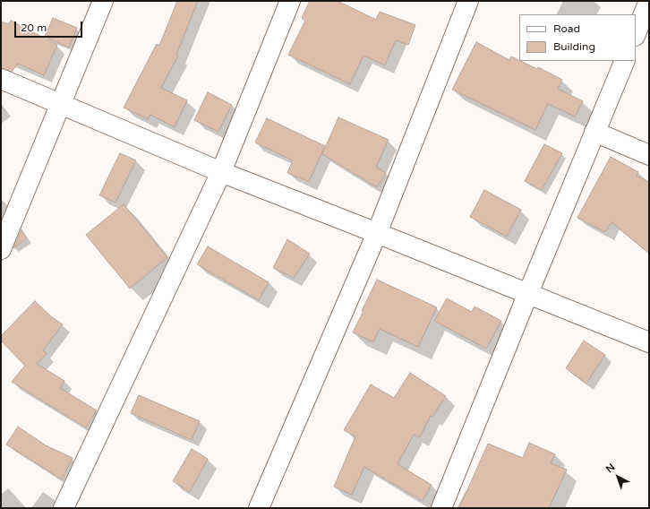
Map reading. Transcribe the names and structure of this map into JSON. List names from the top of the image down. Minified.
{"legend":["Road","Building"],"scale_bar":"20 m","north":"top left"}
